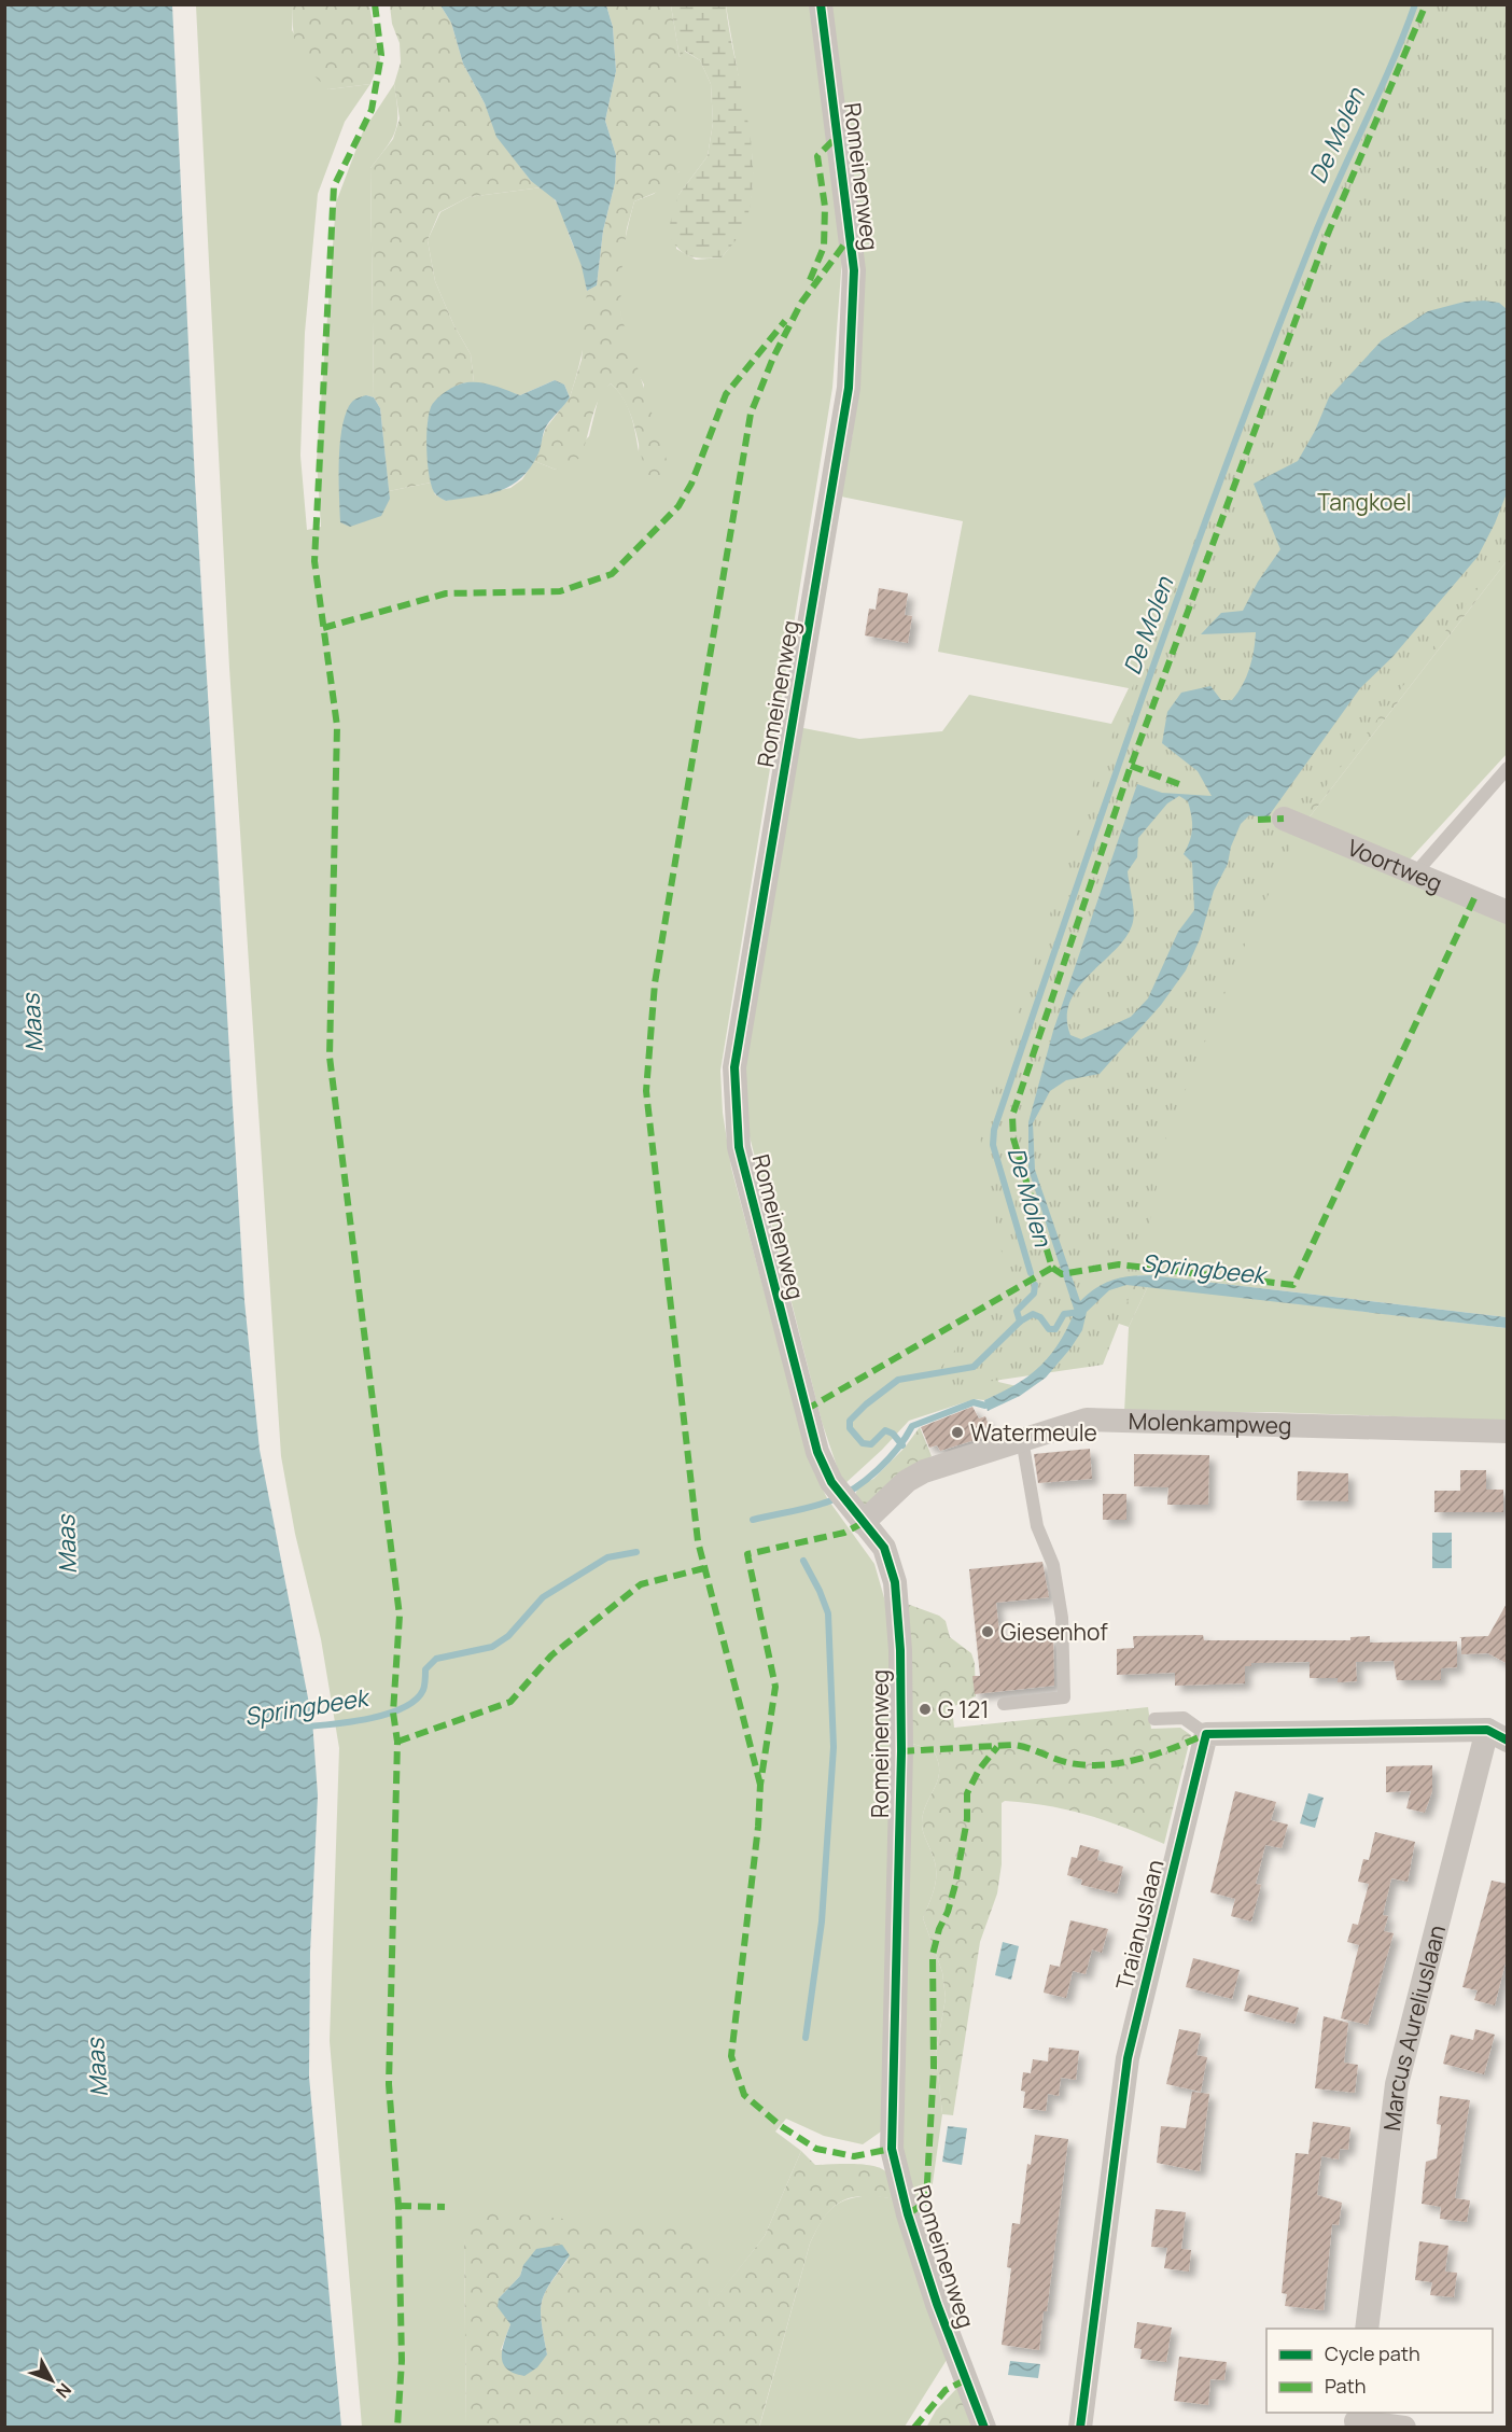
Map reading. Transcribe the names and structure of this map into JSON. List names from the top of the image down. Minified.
{"streets":{"street":["Romeinenweg","Voortweg","Molenkampweg","Traianuslaan","Marcus Aureliuslaan"]},"crossings":[["Romeinenweg","Molenkampweg"]],"water":["De Molen","Maas","Springbeek"],"parks":["Tangkoel"],"places":["Watermeule","Giesenhof","G 121"],"legend":["Cycle path","Path"],"north":"bottom right"}
